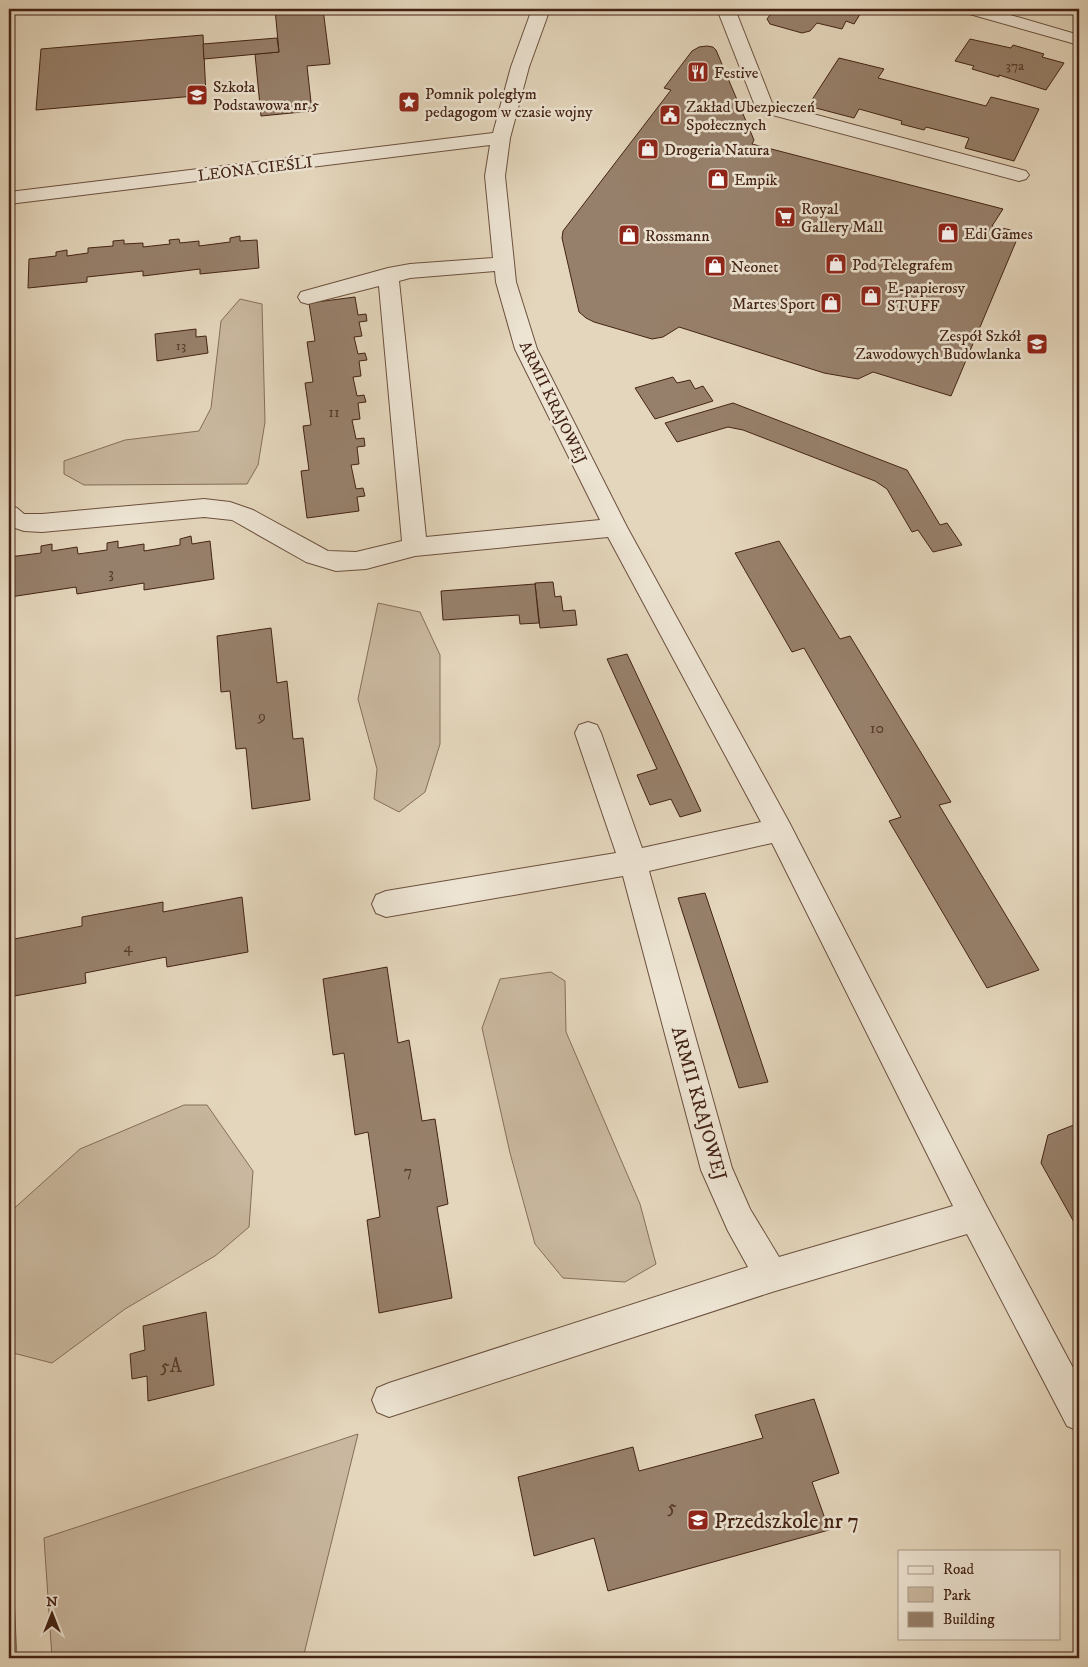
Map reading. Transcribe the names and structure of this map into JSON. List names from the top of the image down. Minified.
{"streets":{"street":["LEONA CIEŚLI","ARMII KRAJOWEJ"]},"crossings":[["LEONA CIEŚLI","ARMII KRAJOWEJ"]],"places":{"restaurant":["Festive"],"school or university":["Szkoła Podstawowa nr 5","Zespół Szkół Zawodowych Budowlanka","Przedszkole nr 7"],"place":["Pomnik poległym pedagogom w czasie wojny"],"public building":["Zakład Ubezpieczeń Społecznych"],"shop":["Drogeria Natura","Empik","Edi Games","Rossmann","Pod Telegrafem","Neonet","E-papierosy STUFF","Martes Sport"],"supermarket":["Royal Gallery Mall"]},"house_numbers":["37a","13","11","3","9","10","4","7","5A","5"],"legend":["Road","Park","Building"],"north":"top"}
